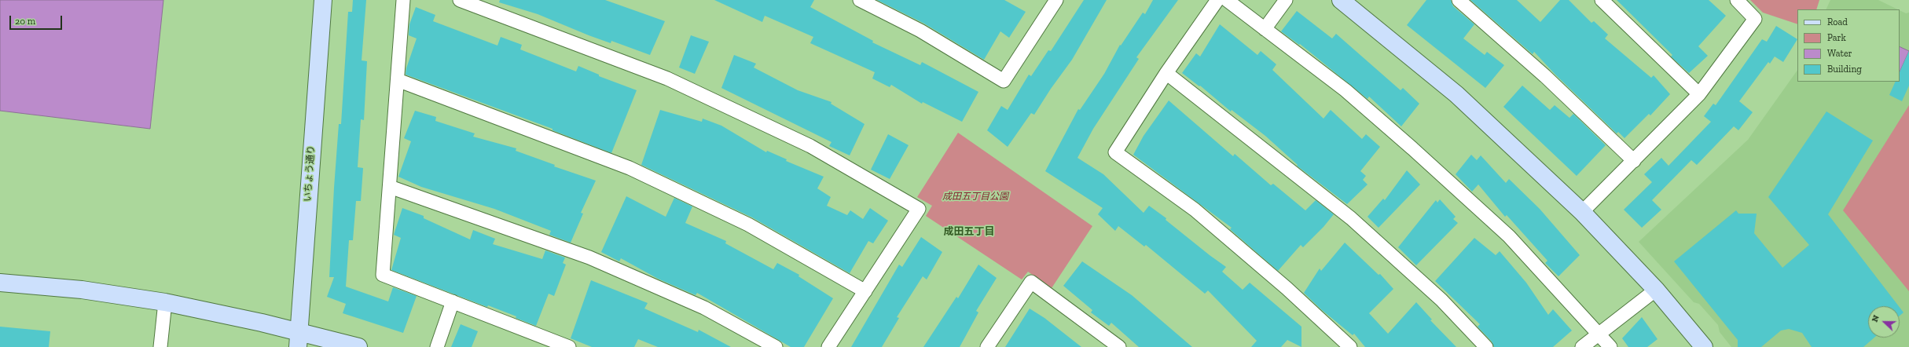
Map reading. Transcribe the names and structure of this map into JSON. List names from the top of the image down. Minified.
{"streets":{"street":["いちょう通り"]},"districts":["成田五丁目"],"parks":["成田五丁目公園"],"legend":["Road","Park","Water","Building"],"scale_bar":"20 m","north":"left"}
